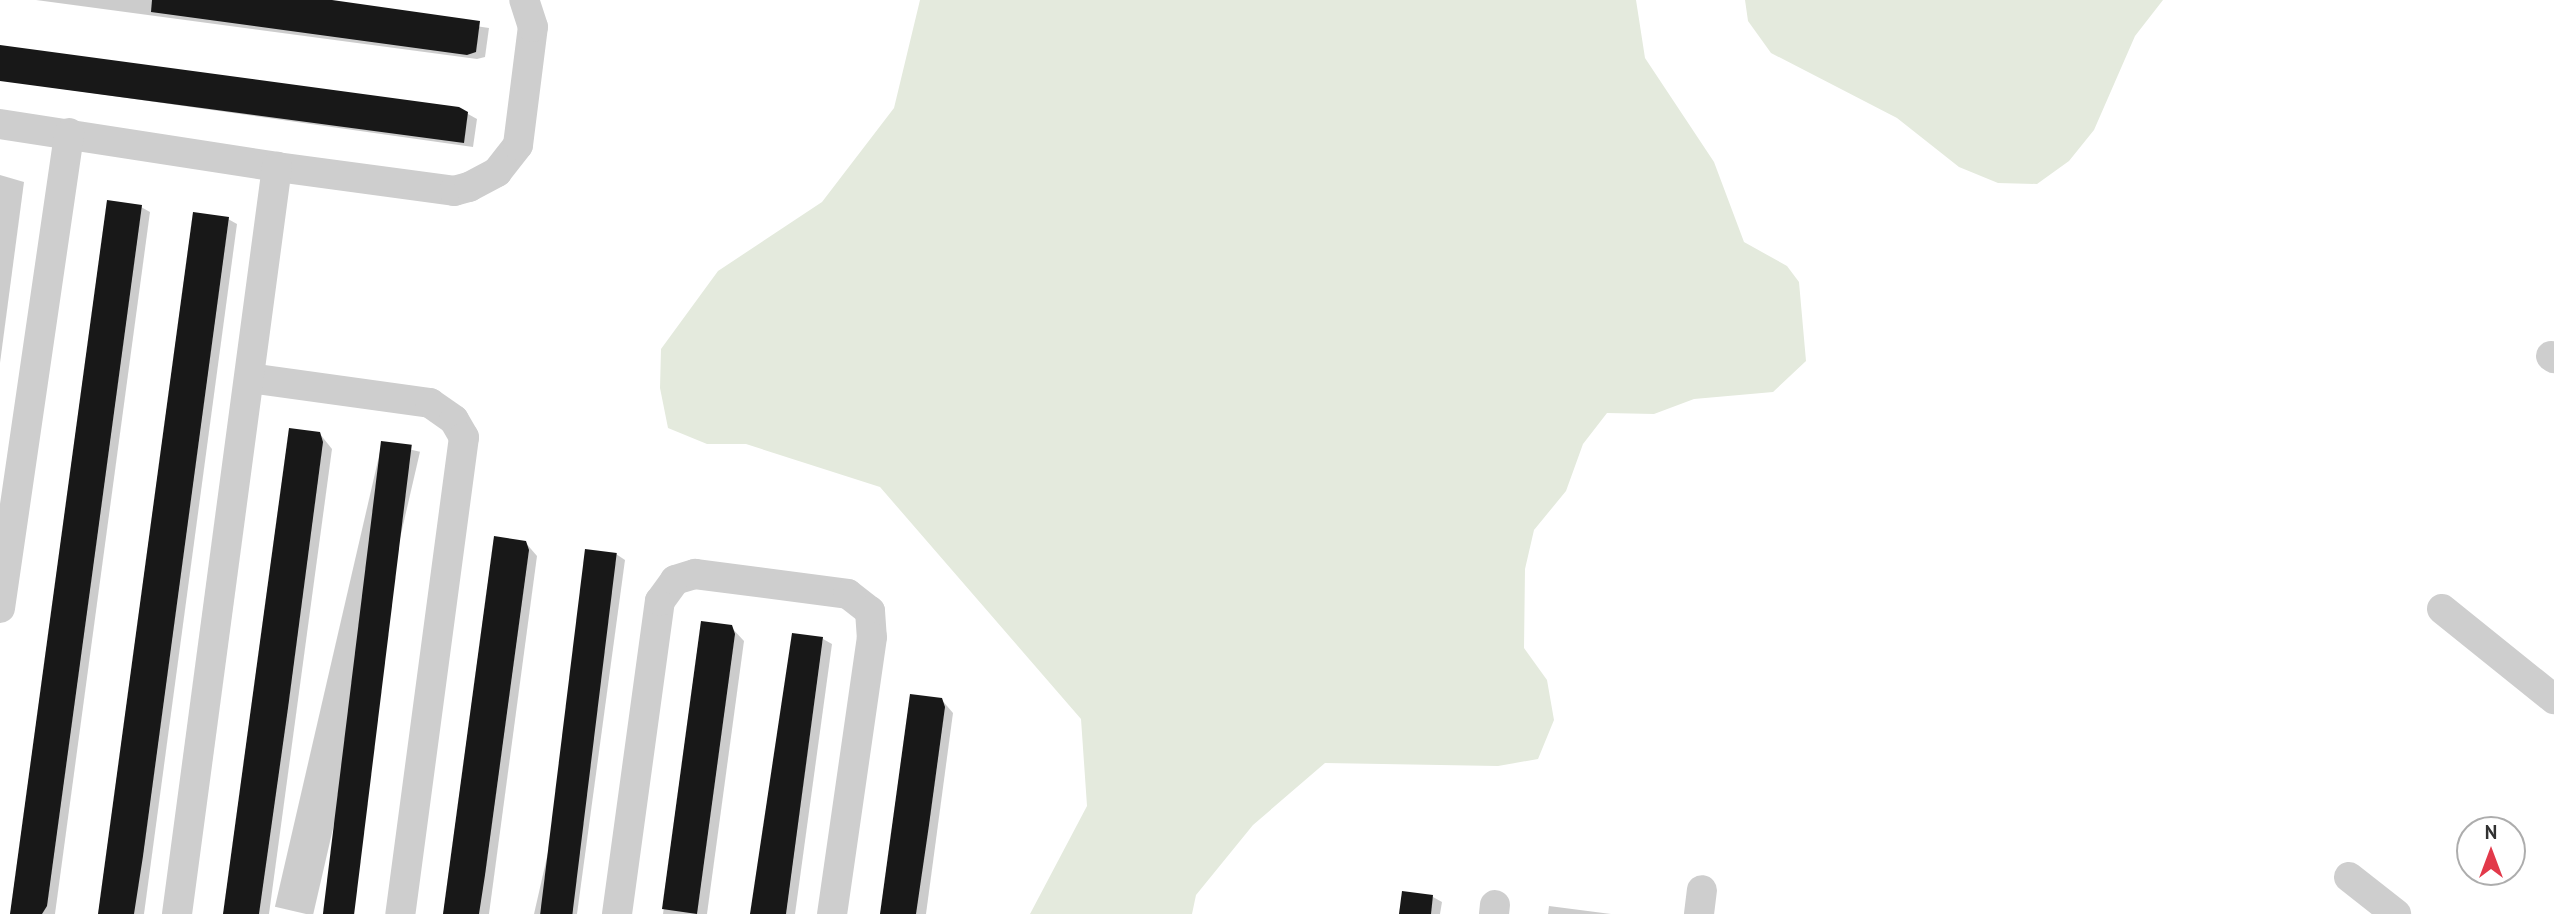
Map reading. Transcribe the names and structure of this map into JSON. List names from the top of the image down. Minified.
{"north":"top"}
